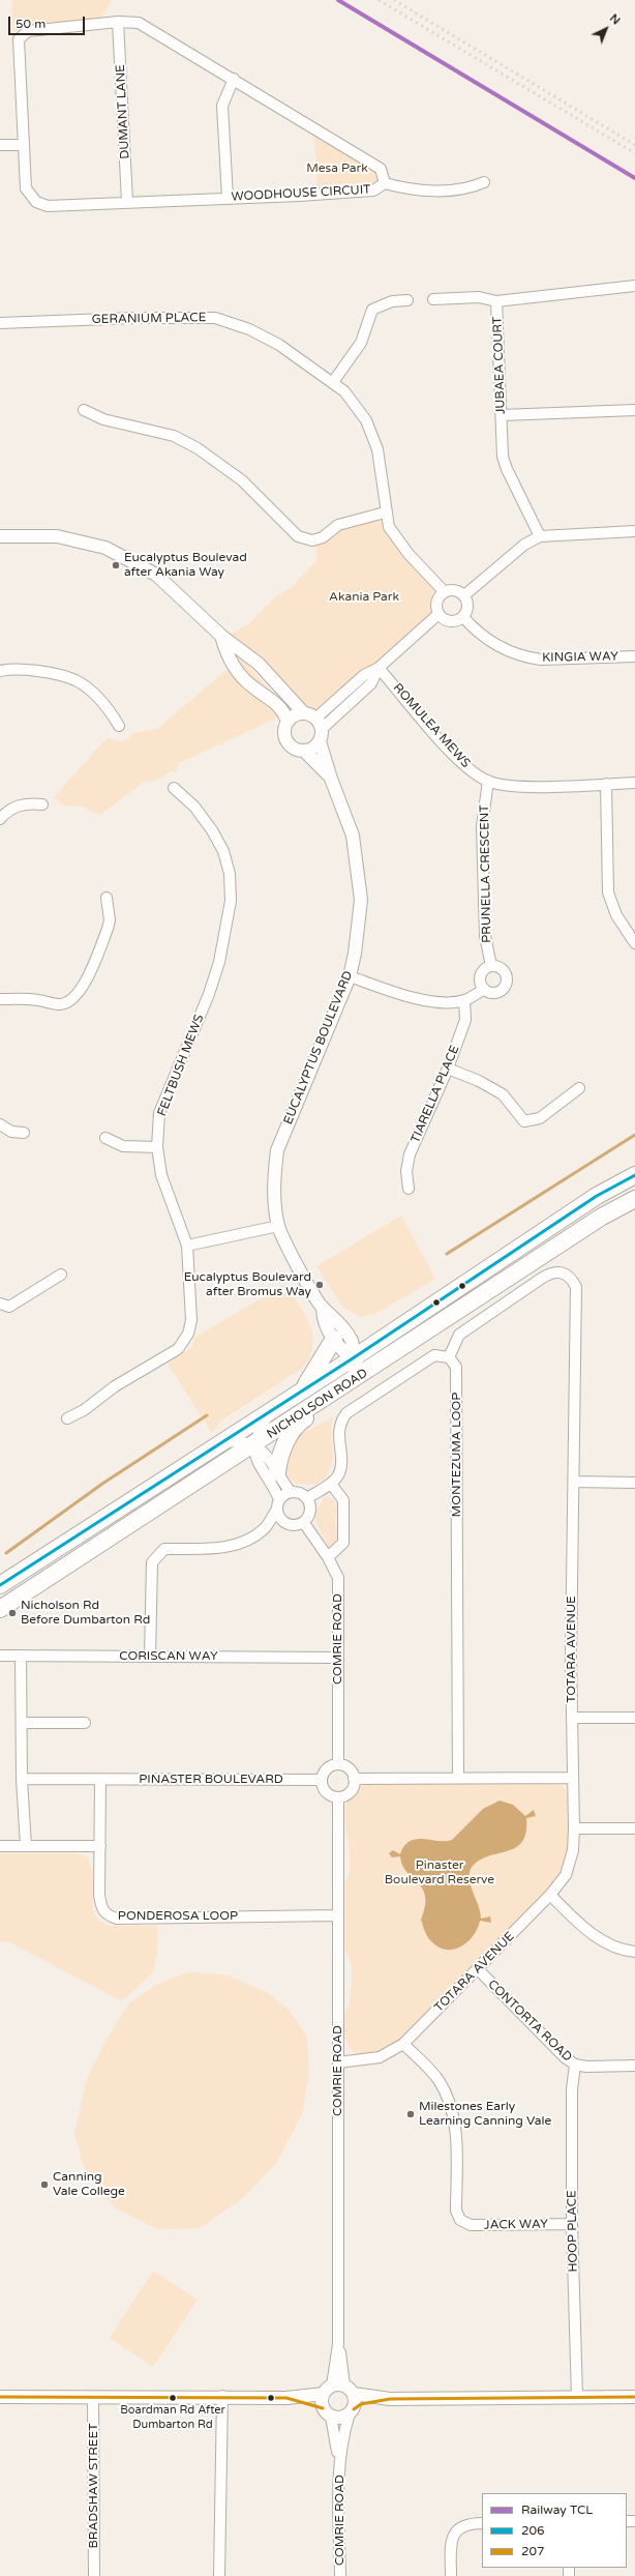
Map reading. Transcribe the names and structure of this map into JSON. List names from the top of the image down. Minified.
{"streets":{"main road":["NICHOLSON ROAD"],"street":["DUMANT LANE","WOODHOUSE CIRCUIT","GERANIUM PLACE","JUBAEA COURT","KINGIA WAY","ROMULEA MEWS","PRUNELLA CRESCENT","EUCALYPTUS BOULEVARD","FELTBUSH MEWS","TIARELLA PLACE","MONTEZUMA LOOP","COMRIE ROAD","TOTARA AVENUE","CORISCAN WAY","PINASTER BOULEVARD","PONDEROSA LOOP","CONTORTA ROAD","JACK WAY","HOOP PLACE","BRADSHAW STREET"]},"crossings":[["DUMANT LANE","WOODHOUSE CIRCUIT"],["GERANIUM PLACE","KINGIA WAY"],["ROMULEA MEWS","PRUNELLA CRESCENT"],["EUCALYPTUS BOULEVARD","NICHOLSON ROAD"],["MONTEZUMA LOOP","TOTARA AVENUE"],["COMRIE ROAD","TOTARA AVENUE"],["COMRIE ROAD","CORISCAN WAY"],["COMRIE ROAD","PINASTER BOULEVARD"],["COMRIE ROAD","PONDEROSA LOOP"],["TOTARA AVENUE","CONTORTA ROAD"],["TOTARA AVENUE","JACK WAY"],["PINASTER BOULEVARD","PONDEROSA LOOP"],["CONTORTA ROAD","HOOP PLACE"],["JACK WAY","HOOP PLACE"]],"parks":["Mesa Park","Akania Park","Pinaster Boulevard Reserve"],"places":["Eucalyptus Boulevad after Akania Way","Eucalyptus Boulevard after Bromus Way","Nicholson Rd Before Dumbarton Rd","Milestones Early Learning Canning Vale","Canning Vale College","Boardman Rd After Dumbarton Rd"],"lines":["rail line TCL","transit line 206","transit line 207"],"legend":["Railway TCL","206","207"],"scale_bar":"50 m","north":"top right"}
